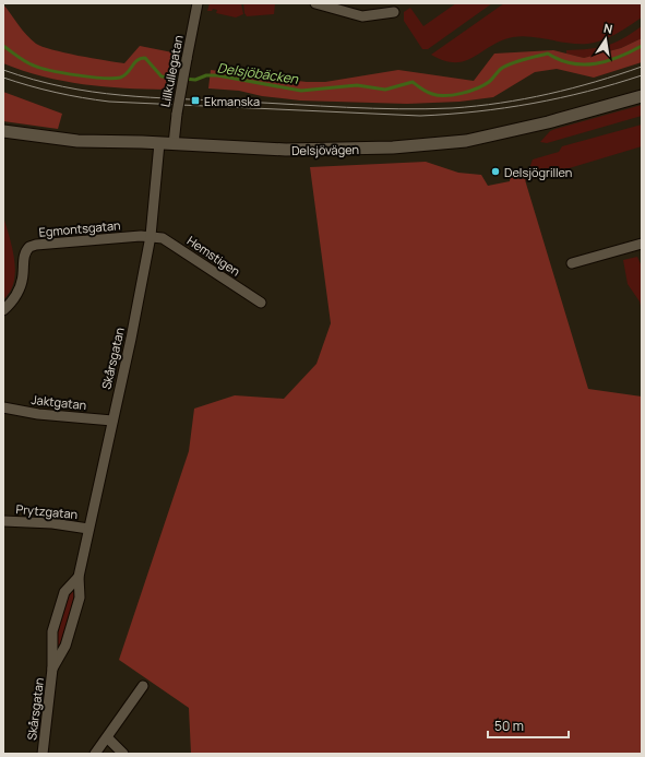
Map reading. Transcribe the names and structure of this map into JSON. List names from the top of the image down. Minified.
{"streets":{"street":["Lillkullegatan","Delsjövägen","Egmontsgatan","Hemstigen","Skårsgatan","Jaktgatan","Prytzgatan"]},"crossings":[["Lillkullegatan","Delsjövägen"],["Delsjövägen","Skårsgatan"],["Egmontsgatan","Hemstigen"],["Egmontsgatan","Skårsgatan"],["Hemstigen","Skårsgatan"],["Skårsgatan","Jaktgatan"],["Skårsgatan","Prytzgatan"]],"water":["Delsjöbäcken"],"places":{"transit":["Ekmanska"],"other":["Delsjögrillen"]},"scale_bar":"50 m","north":"top"}
